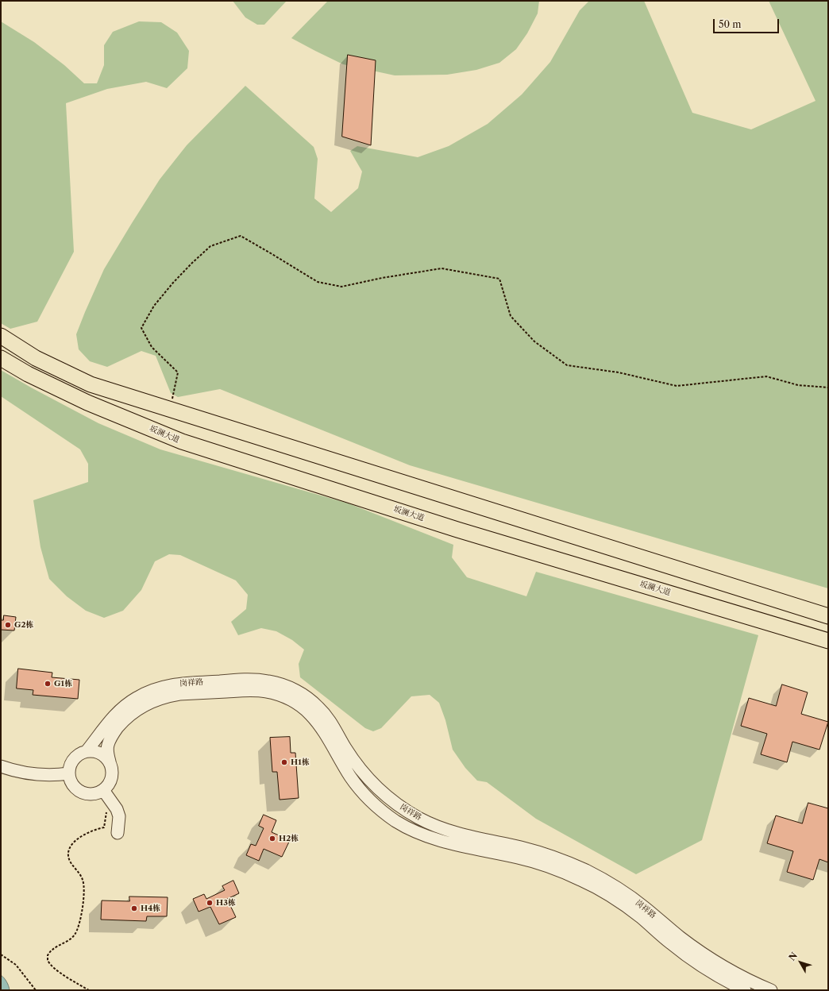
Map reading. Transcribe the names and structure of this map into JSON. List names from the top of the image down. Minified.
{"streets":{"main road":["坂澜大道"],"street":["岗祥路"]},"places":["G2栋","G1栋","H1栋","H2栋","H3栋","H4栋"],"scale_bar":"50 m","north":"top left"}
